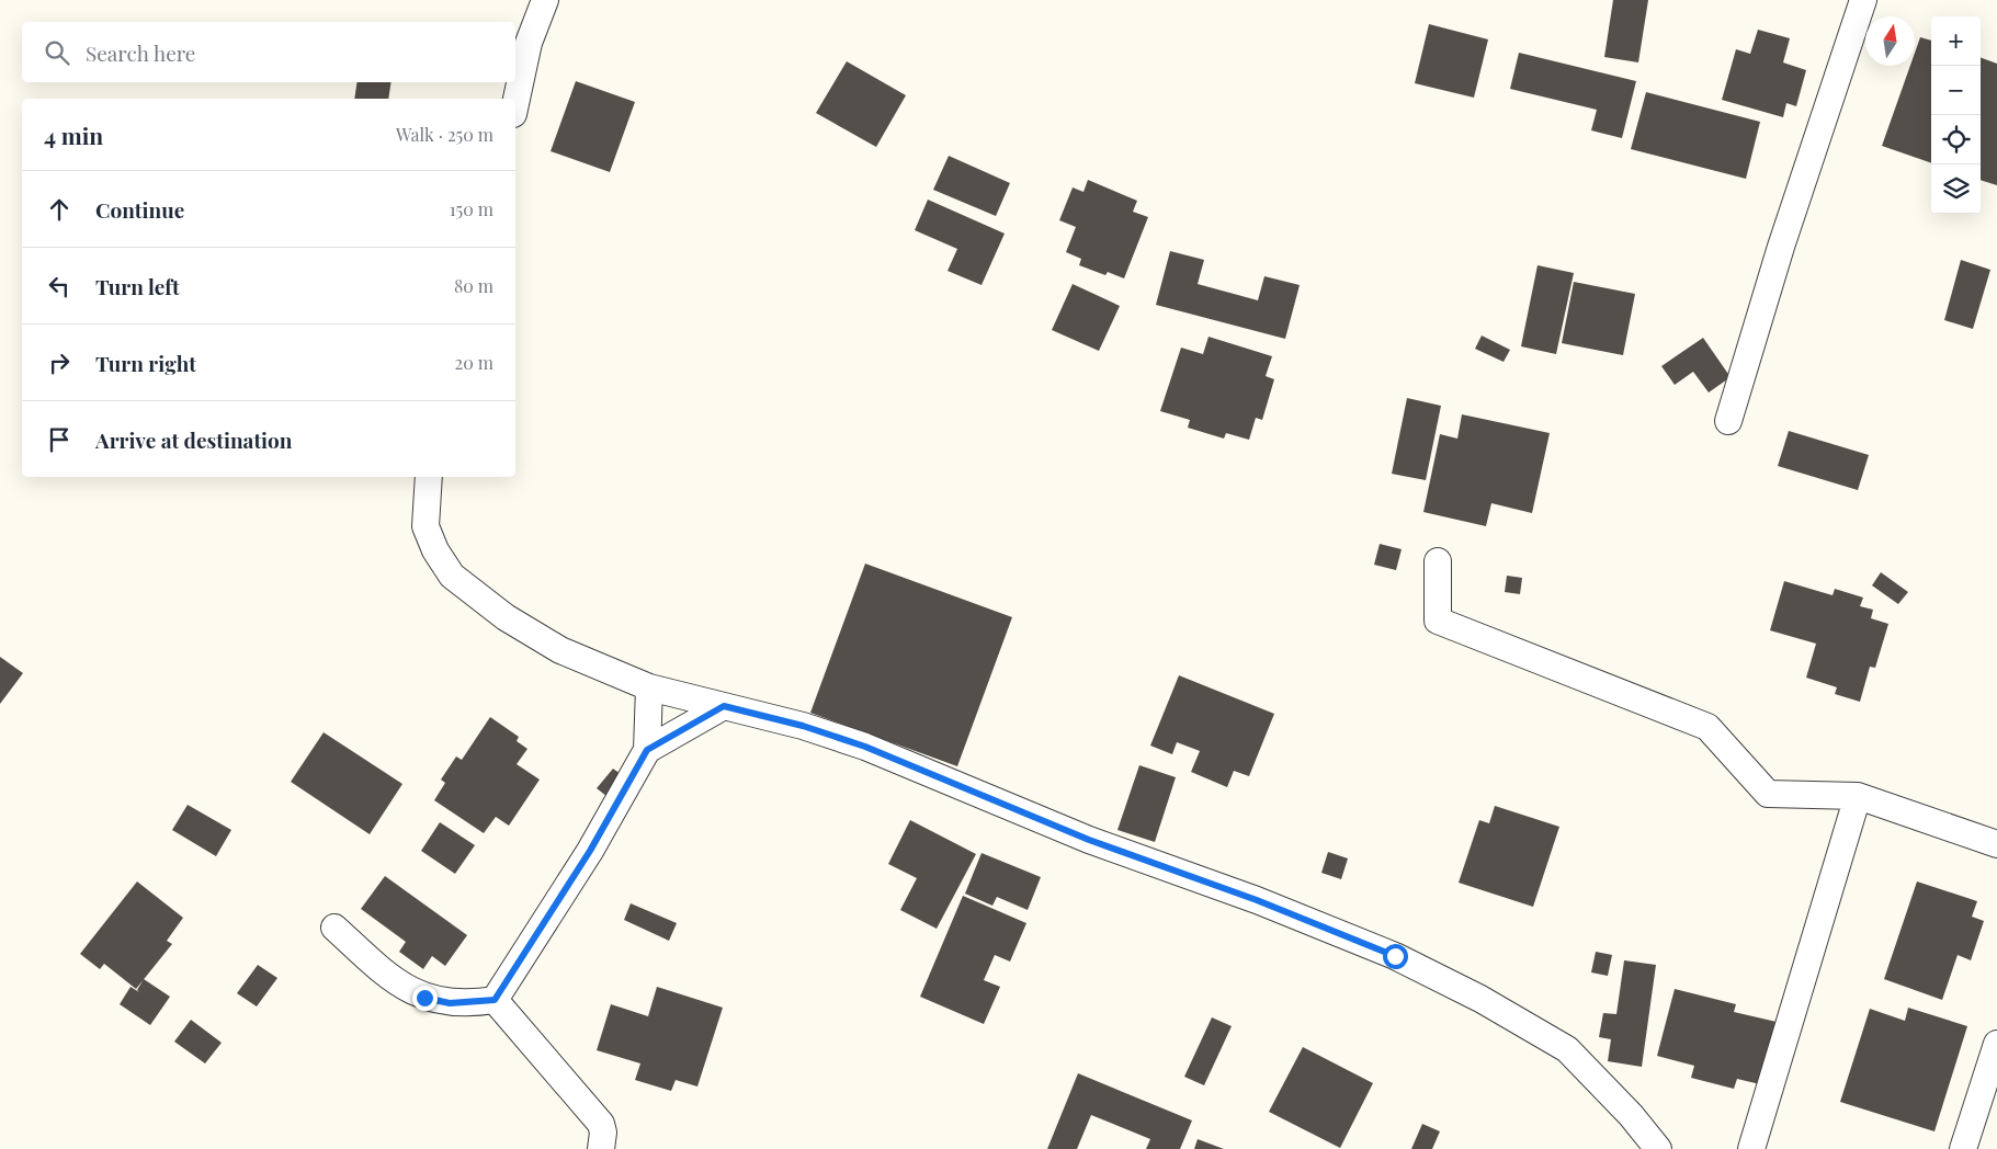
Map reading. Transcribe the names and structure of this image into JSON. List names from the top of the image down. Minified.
{"north":"top","page":{"map_buttons":["+","−"],"search":"Search here","heading":["4 min","Walk · 250 m"],"list":[["Continue","150 m"],["Turn left","80 m"],["Turn right","20 m"],"Arrive at destination"]}}
